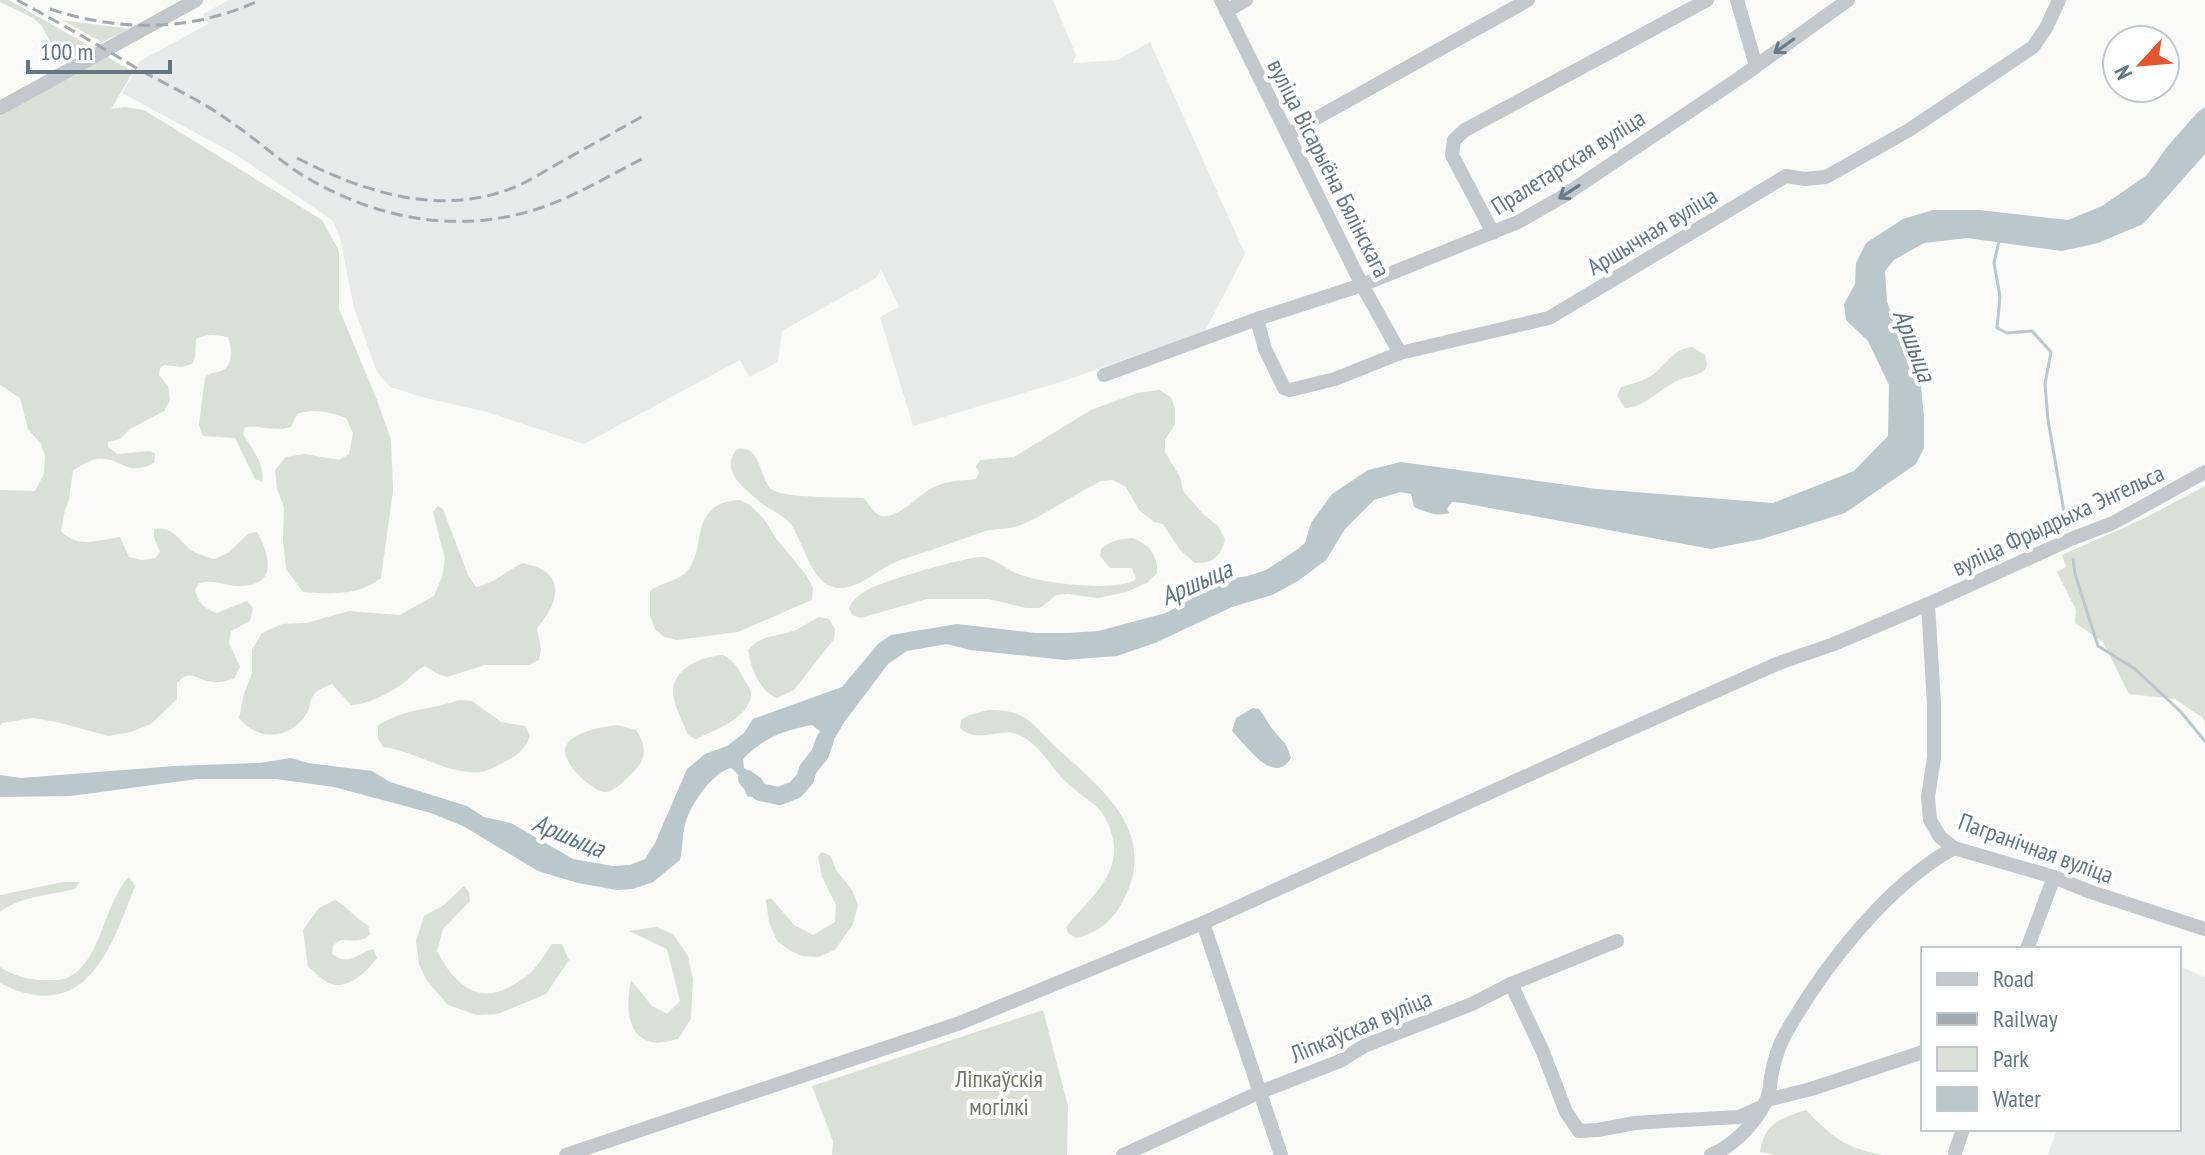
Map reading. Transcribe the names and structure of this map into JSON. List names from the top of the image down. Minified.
{"streets":{"street":["Пралетарская вуліца","вуліца Вісарыёна Бялінскага","Аршычная вуліца","вуліца Фрыдрыха Энгельса","Пагранічная вуліца","Ліпкаўская вуліца"]},"crossings":[["Пралетарская вуліца","вуліца Вісарыёна Бялінскага"],["Пралетарская вуліца","Аршычная вуліца"],["вуліца Вісарыёна Бялінскага","Аршычная вуліца"],["вуліца Фрыдрыха Энгельса","Пагранічная вуліца"]],"one_way":["Пралетарская вуліца"],"water":["Аршыца"],"parks":["Ліпкаўскія могілкі"],"legend":["Road","Railway","Park","Water"],"scale_bar":"100 m","north":"bottom left"}
